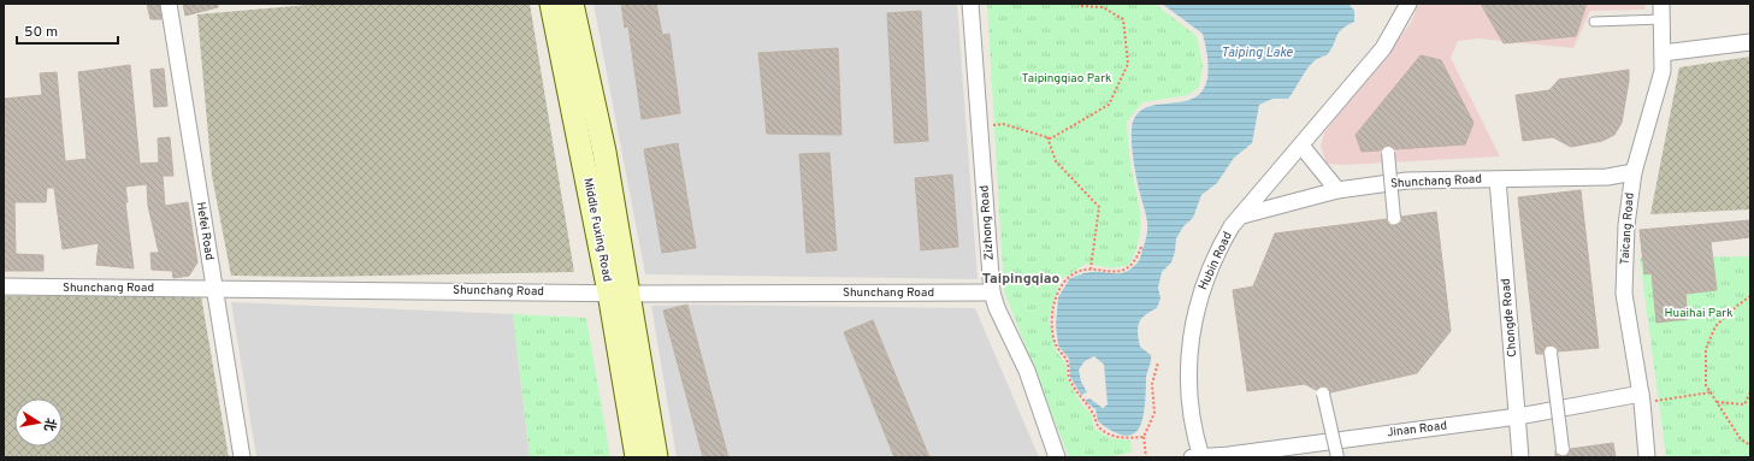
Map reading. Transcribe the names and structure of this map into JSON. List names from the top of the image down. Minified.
{"streets":{"main road":["Middle Fuxing Road"],"street":["Shunchang Road","Zizhong Road","Taicang Road","Hefei Road","Hubin Road","Chongde Road","Jinan Road"]},"crossings":[["Shunchang Road","Zizhong Road"],["Shunchang Road","Taicang Road"],["Shunchang Road","Middle Fuxing Road"],["Shunchang Road","Hefei Road"],["Shunchang Road","Hubin Road"],["Shunchang Road","Chongde Road"],["Taicang Road","Jinan Road"],["Hubin Road","Jinan Road"],["Chongde Road","Jinan Road"]],"districts":["Taipingqiao"],"water":["Taiping Lake"],"parks":["Taipingqiao Park","Huaihai Park"],"scale_bar":"50 m","north":"right"}
